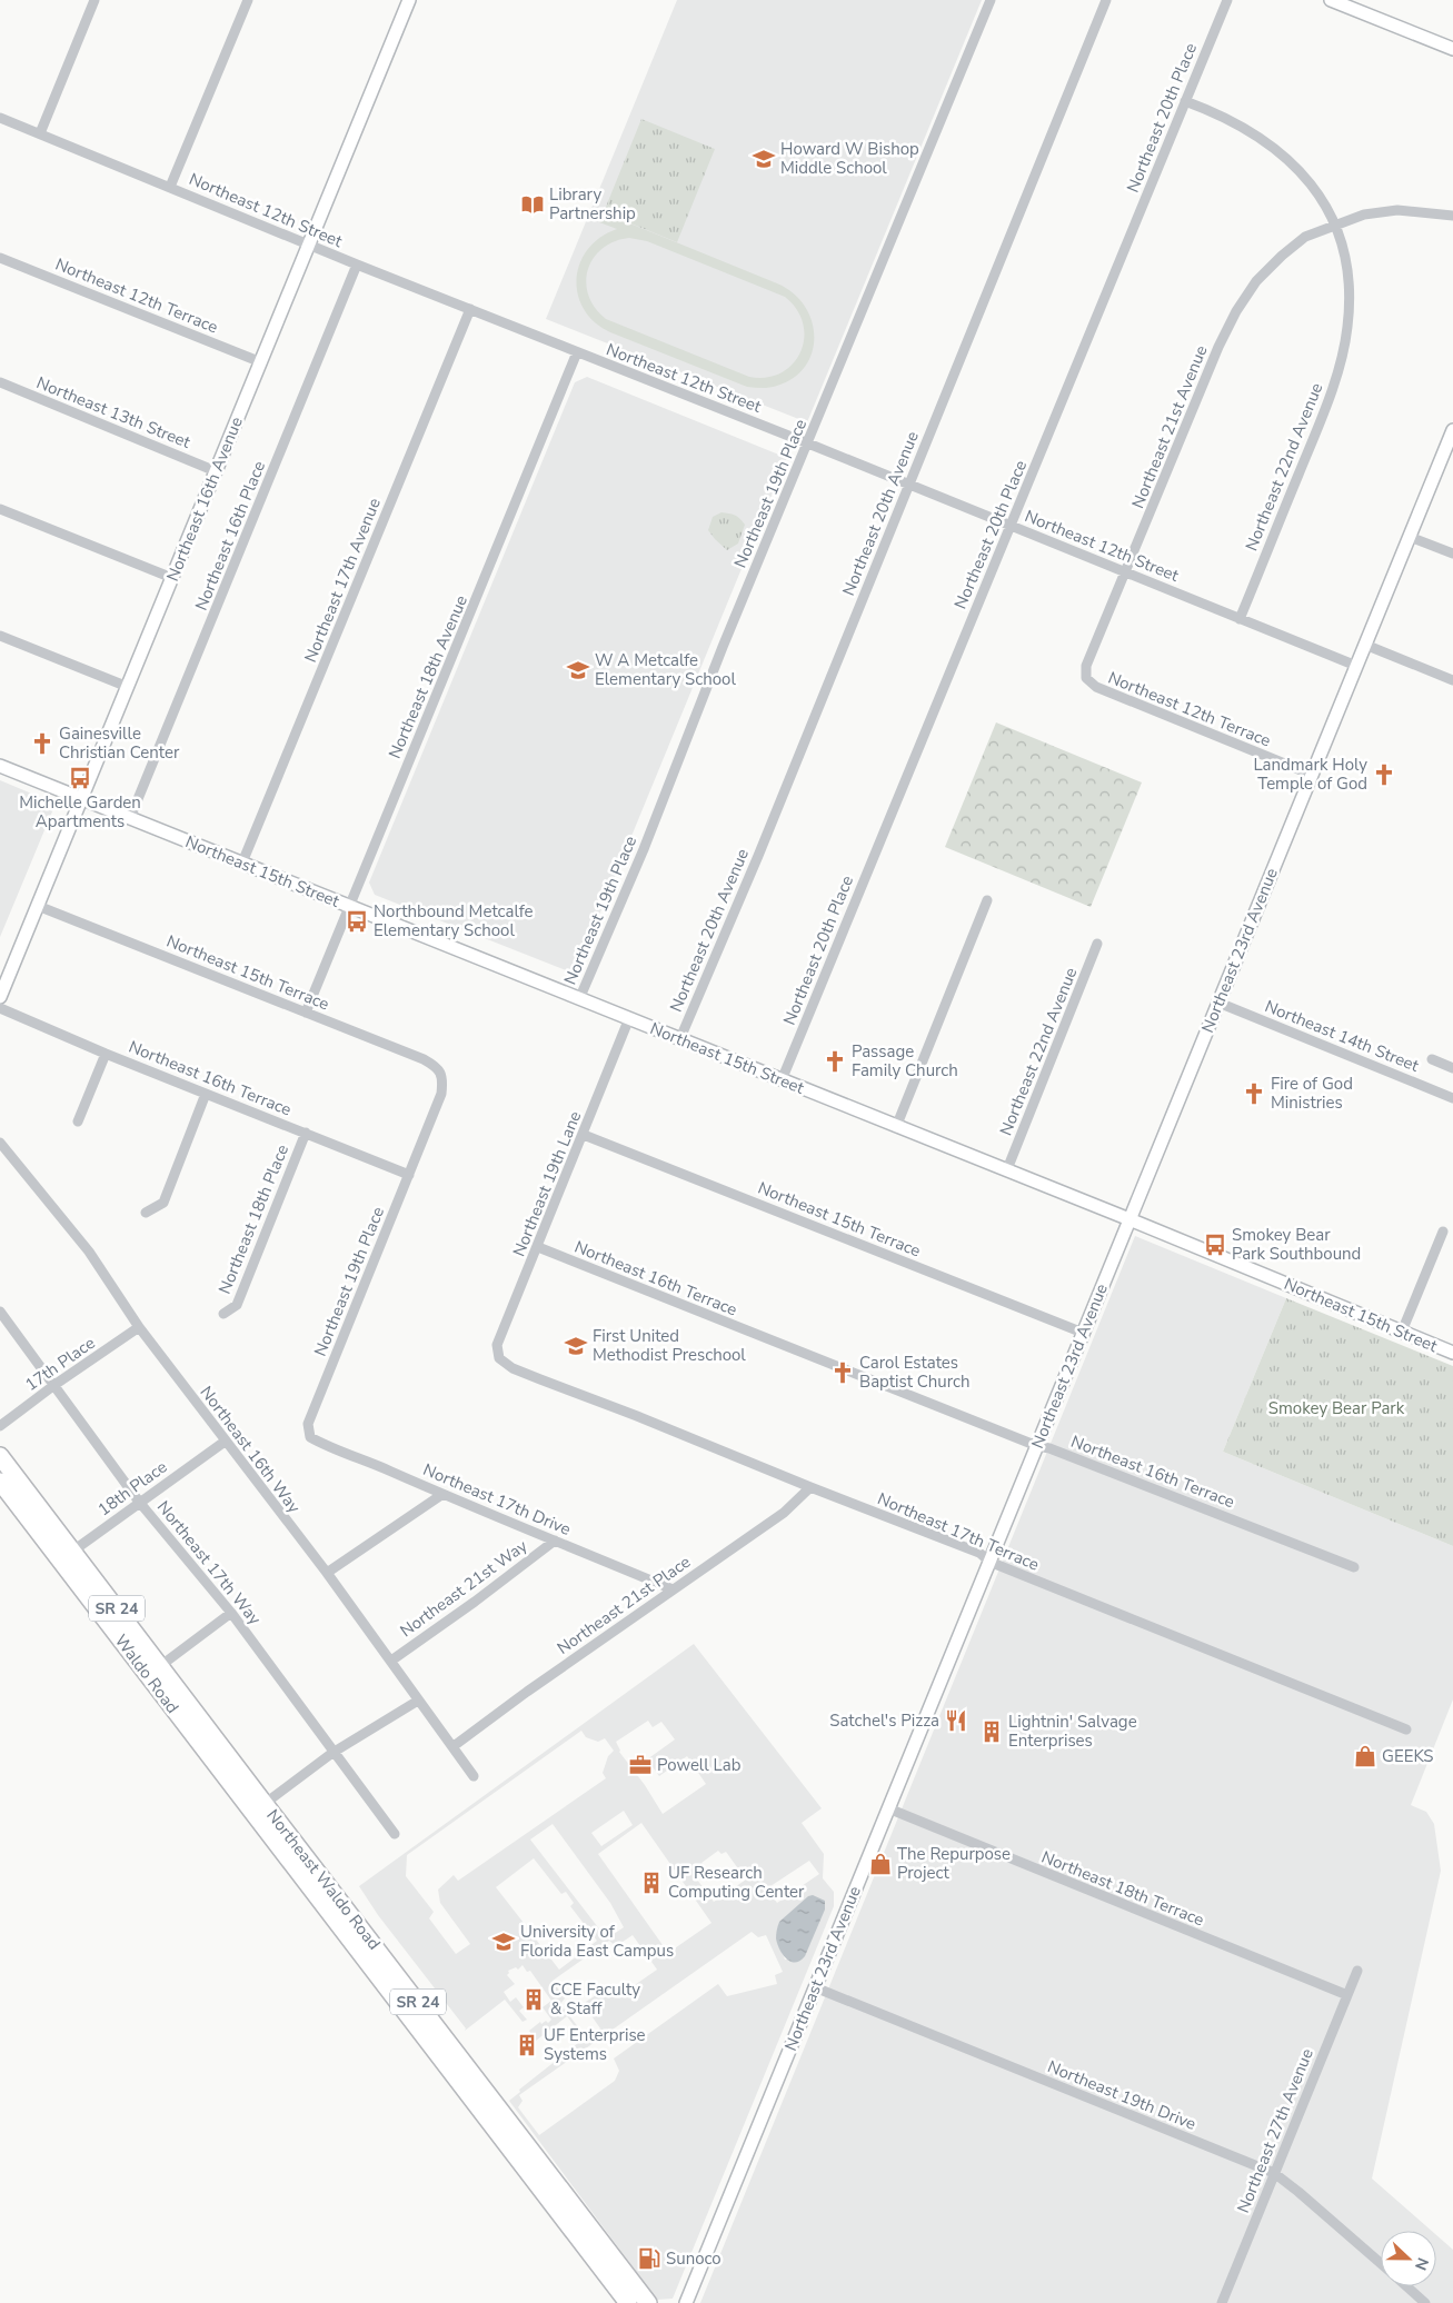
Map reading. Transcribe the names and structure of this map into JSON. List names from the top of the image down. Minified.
{"streets":{"highway":["SR 24","Waldo Road","Northeast Waldo Road"],"street":["Northeast 20th Place","Northeast 12th Street","Northeast 12th Terrace","Northeast 13th Street","Northeast 21st Avenue","Northeast 22nd Avenue","Northeast 19th Place","Northeast 16th Avenue","Northeast 20th Avenue","Northeast 16th Place","Northeast 17th Avenue","Northeast 18th Avenue","Northeast 15th Street","Northeast 23rd Avenue","Northeast 15th Terrace","Northeast 14th Street","Northeast 16th Terrace","Northeast 19th Lane","Northeast 18th Place","17th Place","Northeast 16th Way","18th Place","Northeast 17th Drive","Northeast 17th Terrace","Northeast 17th Way","Northeast 21st Way","Northeast 21st Place","Northeast 18th Terrace","Northeast 19th Drive","Northeast 27th Avenue"]},"crossings":[["Northeast 20th Place","Northeast 12th Street"],["Northeast 20th Place","Northeast 22nd Avenue"],["Northeast 20th Place","Northeast 15th Street"],["Northeast 12th Street","Northeast 21st Avenue"],["Northeast 12th Street","Northeast 22nd Avenue"],["Northeast 12th Street","Northeast 19th Place"],["Northeast 12th Street","Northeast 16th Avenue"],["Northeast 12th Street","Northeast 20th Avenue"],["Northeast 12th Street","Northeast 16th Place"],["Northeast 12th Street","Northeast 17th Avenue"],["Northeast 12th Street","Northeast 18th Avenue"],["Northeast 12th Street","Northeast 23rd Avenue"],["Northeast 12th Terrace","Northeast 21st Avenue"],["Northeast 12th Terrace","Northeast 16th Avenue"],["Northeast 12th Terrace","Northeast 23rd Avenue"],["Northeast 13th Street","Northeast 16th Avenue"],["Northeast 21st Avenue","Northeast 22nd Avenue"],["Northeast 22nd Avenue","Northeast 15th Street"],["Northeast 19th Place","Northeast 15th Street"],["Northeast 19th Place","Northeast 15th Terrace"],["Northeast 19th Place","Northeast 16th Terrace"],["Northeast 19th Place","Northeast 17th Drive"],["Northeast 16th Avenue","Northeast 15th Street"],["Northeast 16th Avenue","Northeast 15th Terrace"],["Northeast 20th Avenue","Northeast 15th Street"],["Northeast 16th Place","Northeast 15th Street"],["Northeast 17th Avenue","Northeast 15th Street"],["Northeast 18th Avenue","Northeast 15th Street"],["Northeast 18th Avenue","Northeast 15th Terrace"],["Northeast 15th Street","Northeast 23rd Avenue"],["Northeast 15th Street","Northeast 19th Lane"],["Northeast 23rd Avenue","Northeast 15th Terrace"],["Northeast 23rd Avenue","Northeast 14th Street"],["Northeast 23rd Avenue","Northeast 16th Terrace"],["Northeast 23rd Avenue","Northeast 17th Terrace"],["Northeast 23rd Avenue","Northeast 18th Terrace"],["Northeast 23rd Avenue","Northeast 19th Drive"],["Northeast 15th Terrace","Northeast 19th Lane"],["Northeast 16th Terrace","Northeast 19th Lane"],["Northeast 16th Terrace","Northeast 18th Place"],["Northeast 19th Lane","Northeast 17th Terrace"],["17th Place","Northeast 16th Way"],["17th Place","Northeast 17th Way"],["Northeast 16th Way","18th Place"],["Northeast 16th Way","Northeast 21st Way"],["Northeast 16th Way","Northeast 21st Place"],["18th Place","Northeast 17th Way"],["18th Place","SR 24"],["18th Place","Waldo Road"],["Northeast 17th Drive","Northeast 21st Way"],["Northeast 17th Drive","Northeast 21st Place"],["Northeast 17th Terrace","Northeast 21st Place"],["SR 24","Waldo Road"],["Waldo Road","Northeast Waldo Road"],["Northeast 18th Terrace","Northeast 27th Avenue"],["Northeast 19th Drive","Northeast 27th Avenue"]],"parks":["Smokey Bear Park"],"places":{"school or university":["Howard W Bishop Middle School","W A Metcalfe Elementary School","First United Methodist Preschool","University of Florida East Campus"],"library":["Library Partnership"],"church":["Gainesville Christian Center","Landmark Holy Temple of God","Passage Family Church","Fire of God Ministries","Carol Estates Baptist Church"],"bus stop":["Michelle Garden Apartments","Northbound Metcalfe Elementary School","Smokey Bear Park Southbound"],"restaurant":["Satchel's Pizza"],"building":["Lightnin' Salvage Enterprises","UF Research Computing Center","CCE Faculty & Staff","UF Enterprise Systems"],"shop":["GEEKS","The Repurpose Project"],"office":["Powell Lab"],"fuel station":["Sunoco"]},"north":"right"}
